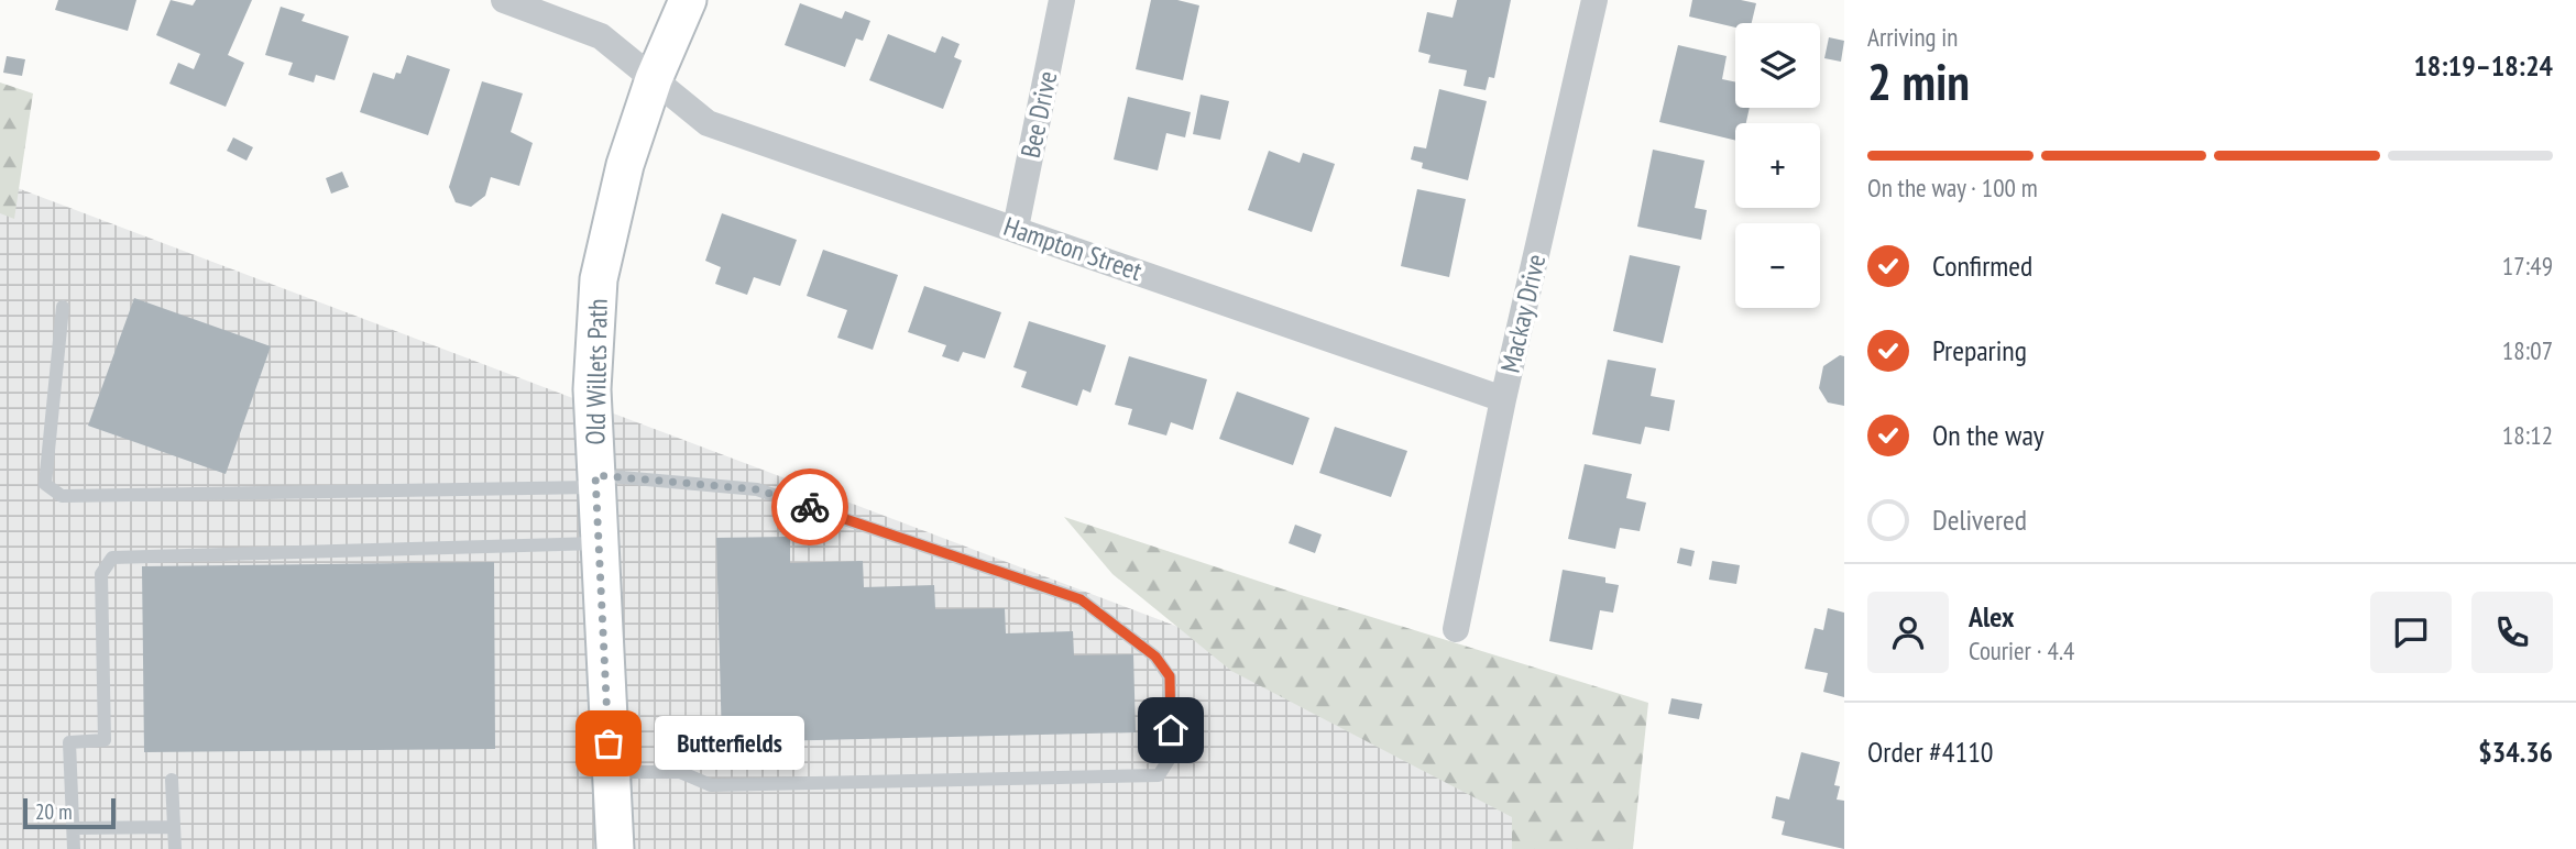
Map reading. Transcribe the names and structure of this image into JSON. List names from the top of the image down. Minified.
{"streets":{"main road":["Old Willets Path"],"street":["Bee Drive","Hampton Street","Mackay Drive"]},"crossings":[["Bee Drive","Hampton Street"],["Hampton Street","Mackay Drive"],["Hampton Street","Old Willets Path"]],"places":["Butterfields"],"scale_bar":"20 m","page":{"heading":["2 min","Arriving in","18:19–18:24"],"panel":["Alex","Courier · 4.4","Order #4110","$34.36"],"map_buttons":["+","−"],"bar":"On the way · 100 m","list":[["Confirmed","17:49"],["Preparing","18:07"],["On the way","18:12"],"Delivered"],"bubble":"Butterfields","scale":"20 m"}}
